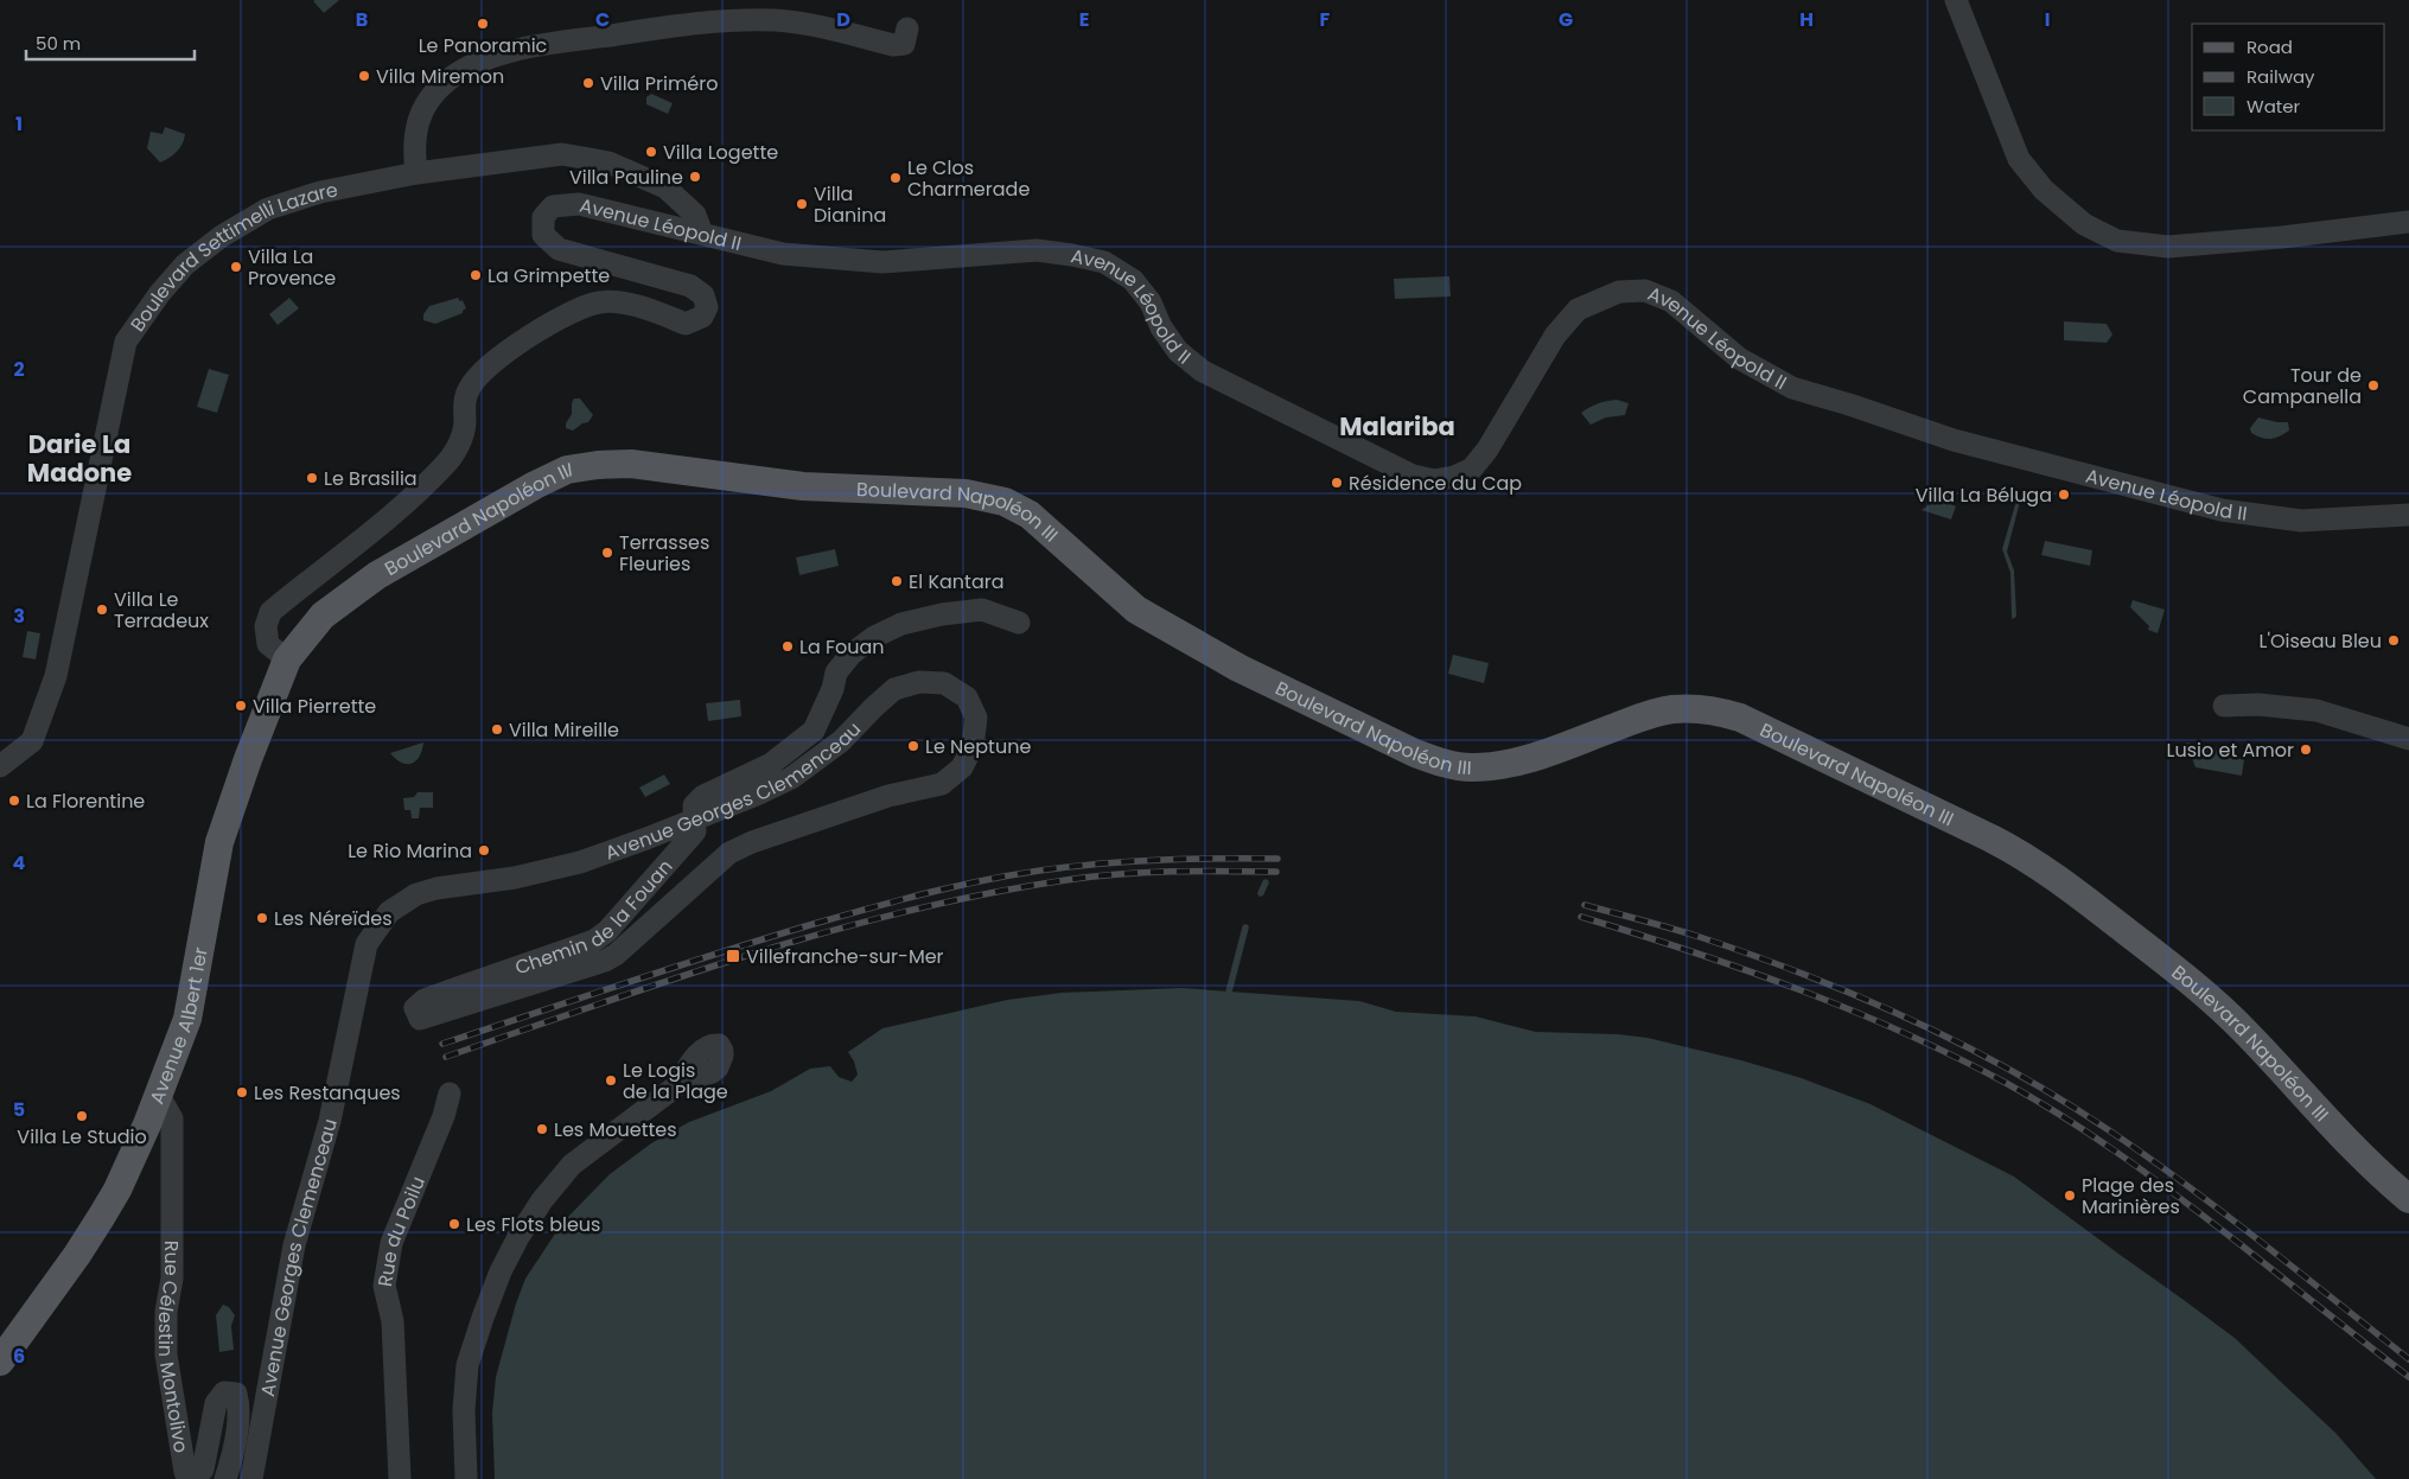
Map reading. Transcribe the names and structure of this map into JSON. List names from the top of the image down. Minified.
{"streets":{"main road":["Boulevard Napoléon III","Avenue Albert 1er"],"street":["Avenue Léopold II","Boulevard Settimelli Lazare","Avenue Georges Clemenceau","Chemin de la Fouan","Rue du Poilu","Rue Célestin Montolivo"]},"crossings":[["Avenue Léopold II","Boulevard Settimelli Lazare"],["Avenue Léopold II","Boulevard Napoléon III"],["Avenue Léopold II","Avenue Albert 1er"],["Boulevard Napoléon III","Avenue Albert 1er"],["Avenue Georges Clemenceau","Chemin de la Fouan"],["Avenue Albert 1er","Rue Célestin Montolivo"]],"districts":["Malariba","Darie La Madone"],"places":{"other":["Le Panoramic","Villa Miremon","Villa Priméro","Villa Logette","Villa Pauline","Le Clos Charmerade","Villa Dianina","Villa La Provence","La Grimpette","Tour de Campanella","Le Brasilia","Résidence du Cap","Villa La Béluga","Terrasses Fleuries","El Kantara","Villa Le Terradeux","L'Oiseau Bleu","La Fouan","Villa Pierrette","Villa Mireille","Le Neptune","Lusio et Amor","La Florentine","Le Rio Marina","Les Néreïdes","Le Logis de la Plage","Les Restanques","Villa Le Studio","Les Mouettes","Plage des Marinières","Les Flots bleus"],"transit":["Villefranche-sur-Mer"]},"legend":["Road","Railway","Water"],"scale_bar":"50 m","grid":{"columns":["B","C","D","E","F","G","H","I"],"rows":["1","2","3","4","5","6"]}}
